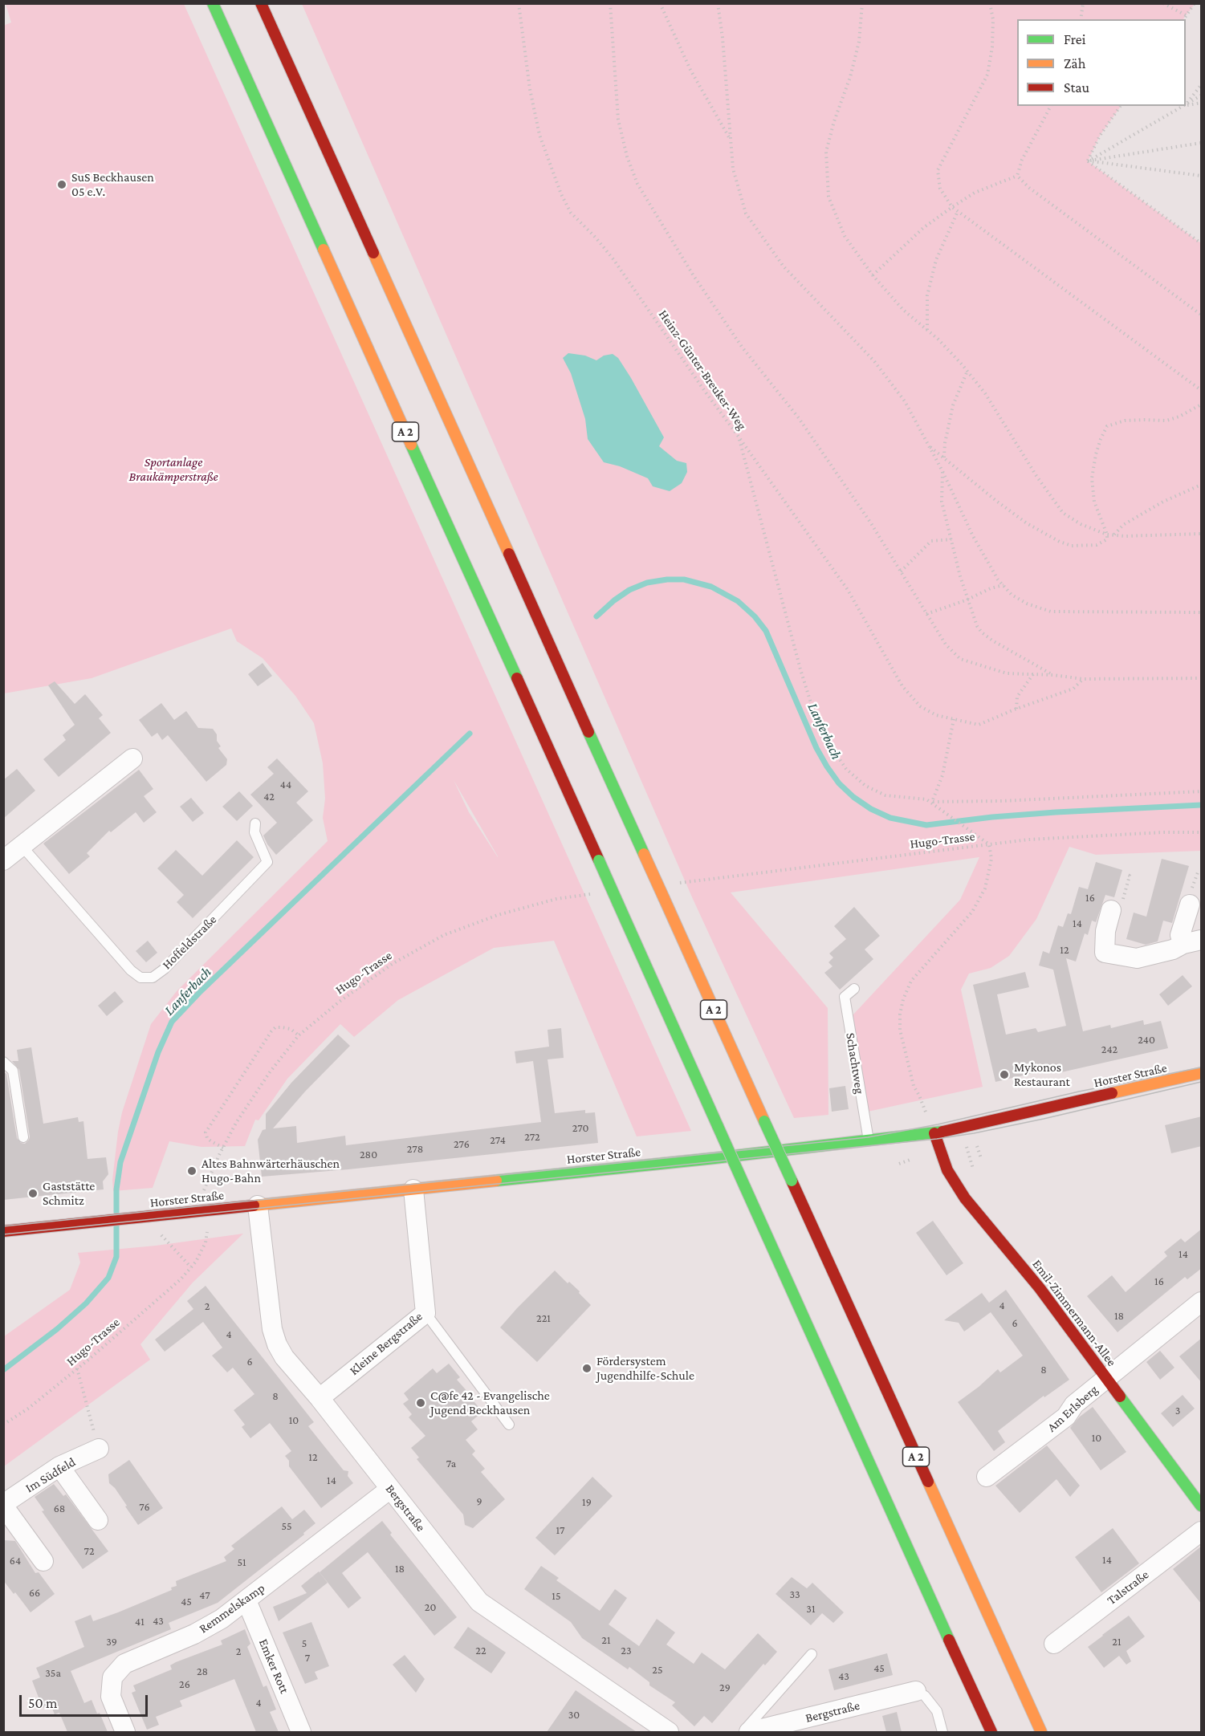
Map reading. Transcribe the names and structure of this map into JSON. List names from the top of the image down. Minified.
{"streets":{"main road":["A 2","Horster Straße","Emil-Zimmermann-Allee"],"street":["Kleine Bergstraße","Am Erlsberg","Im Südfeld","Bergstraße","Talstraße","Remmelskamp","Emker Rott"],"lane":["Hoffeldstraße","Schachtweg"],"path":["Heinz-Günter-Breuker-Weg","Hugo-Trasse"]},"crossings":[["Schachtweg","Horster Straße"],["Horster Straße","Emil-Zimmermann-Allee"],["Horster Straße","Kleine Bergstraße"],["Horster Straße","Bergstraße"],["Emil-Zimmermann-Allee","Am Erlsberg"],["Kleine Bergstraße","Bergstraße"],["Bergstraße","Remmelskamp"],["Remmelskamp","Emker Rott"]],"water":["Lanferbach"],"parks":["Sportanlage Braukämperstraße"],"places":["SuS Beckhausen 05 e.V.","Mykonos Restaurant","Altes Bahnwärterhäuschen Hugo-Bahn","Gaststätte Schmitz","Fördersystem Jugendhilfe-Schule","C@fe 42 - Evangelische Jugend Beckhausen"],"house_numbers":["44","42","16","14","12","240","242","270","272","274","276","278","280","14","16","4","2","18","221","6","4","6","8","8","3","10","10","12","7a","14","9","19","76","68","55","17","72","14","64","51","18","66","33","47","15","45","20","31","43","41","21","39","21","5","22","23","2","7","45","25","28","35a","43","26","29","4","30"],"legend":["Frei","Zäh","Stau"],"scale_bar":"50 m"}
